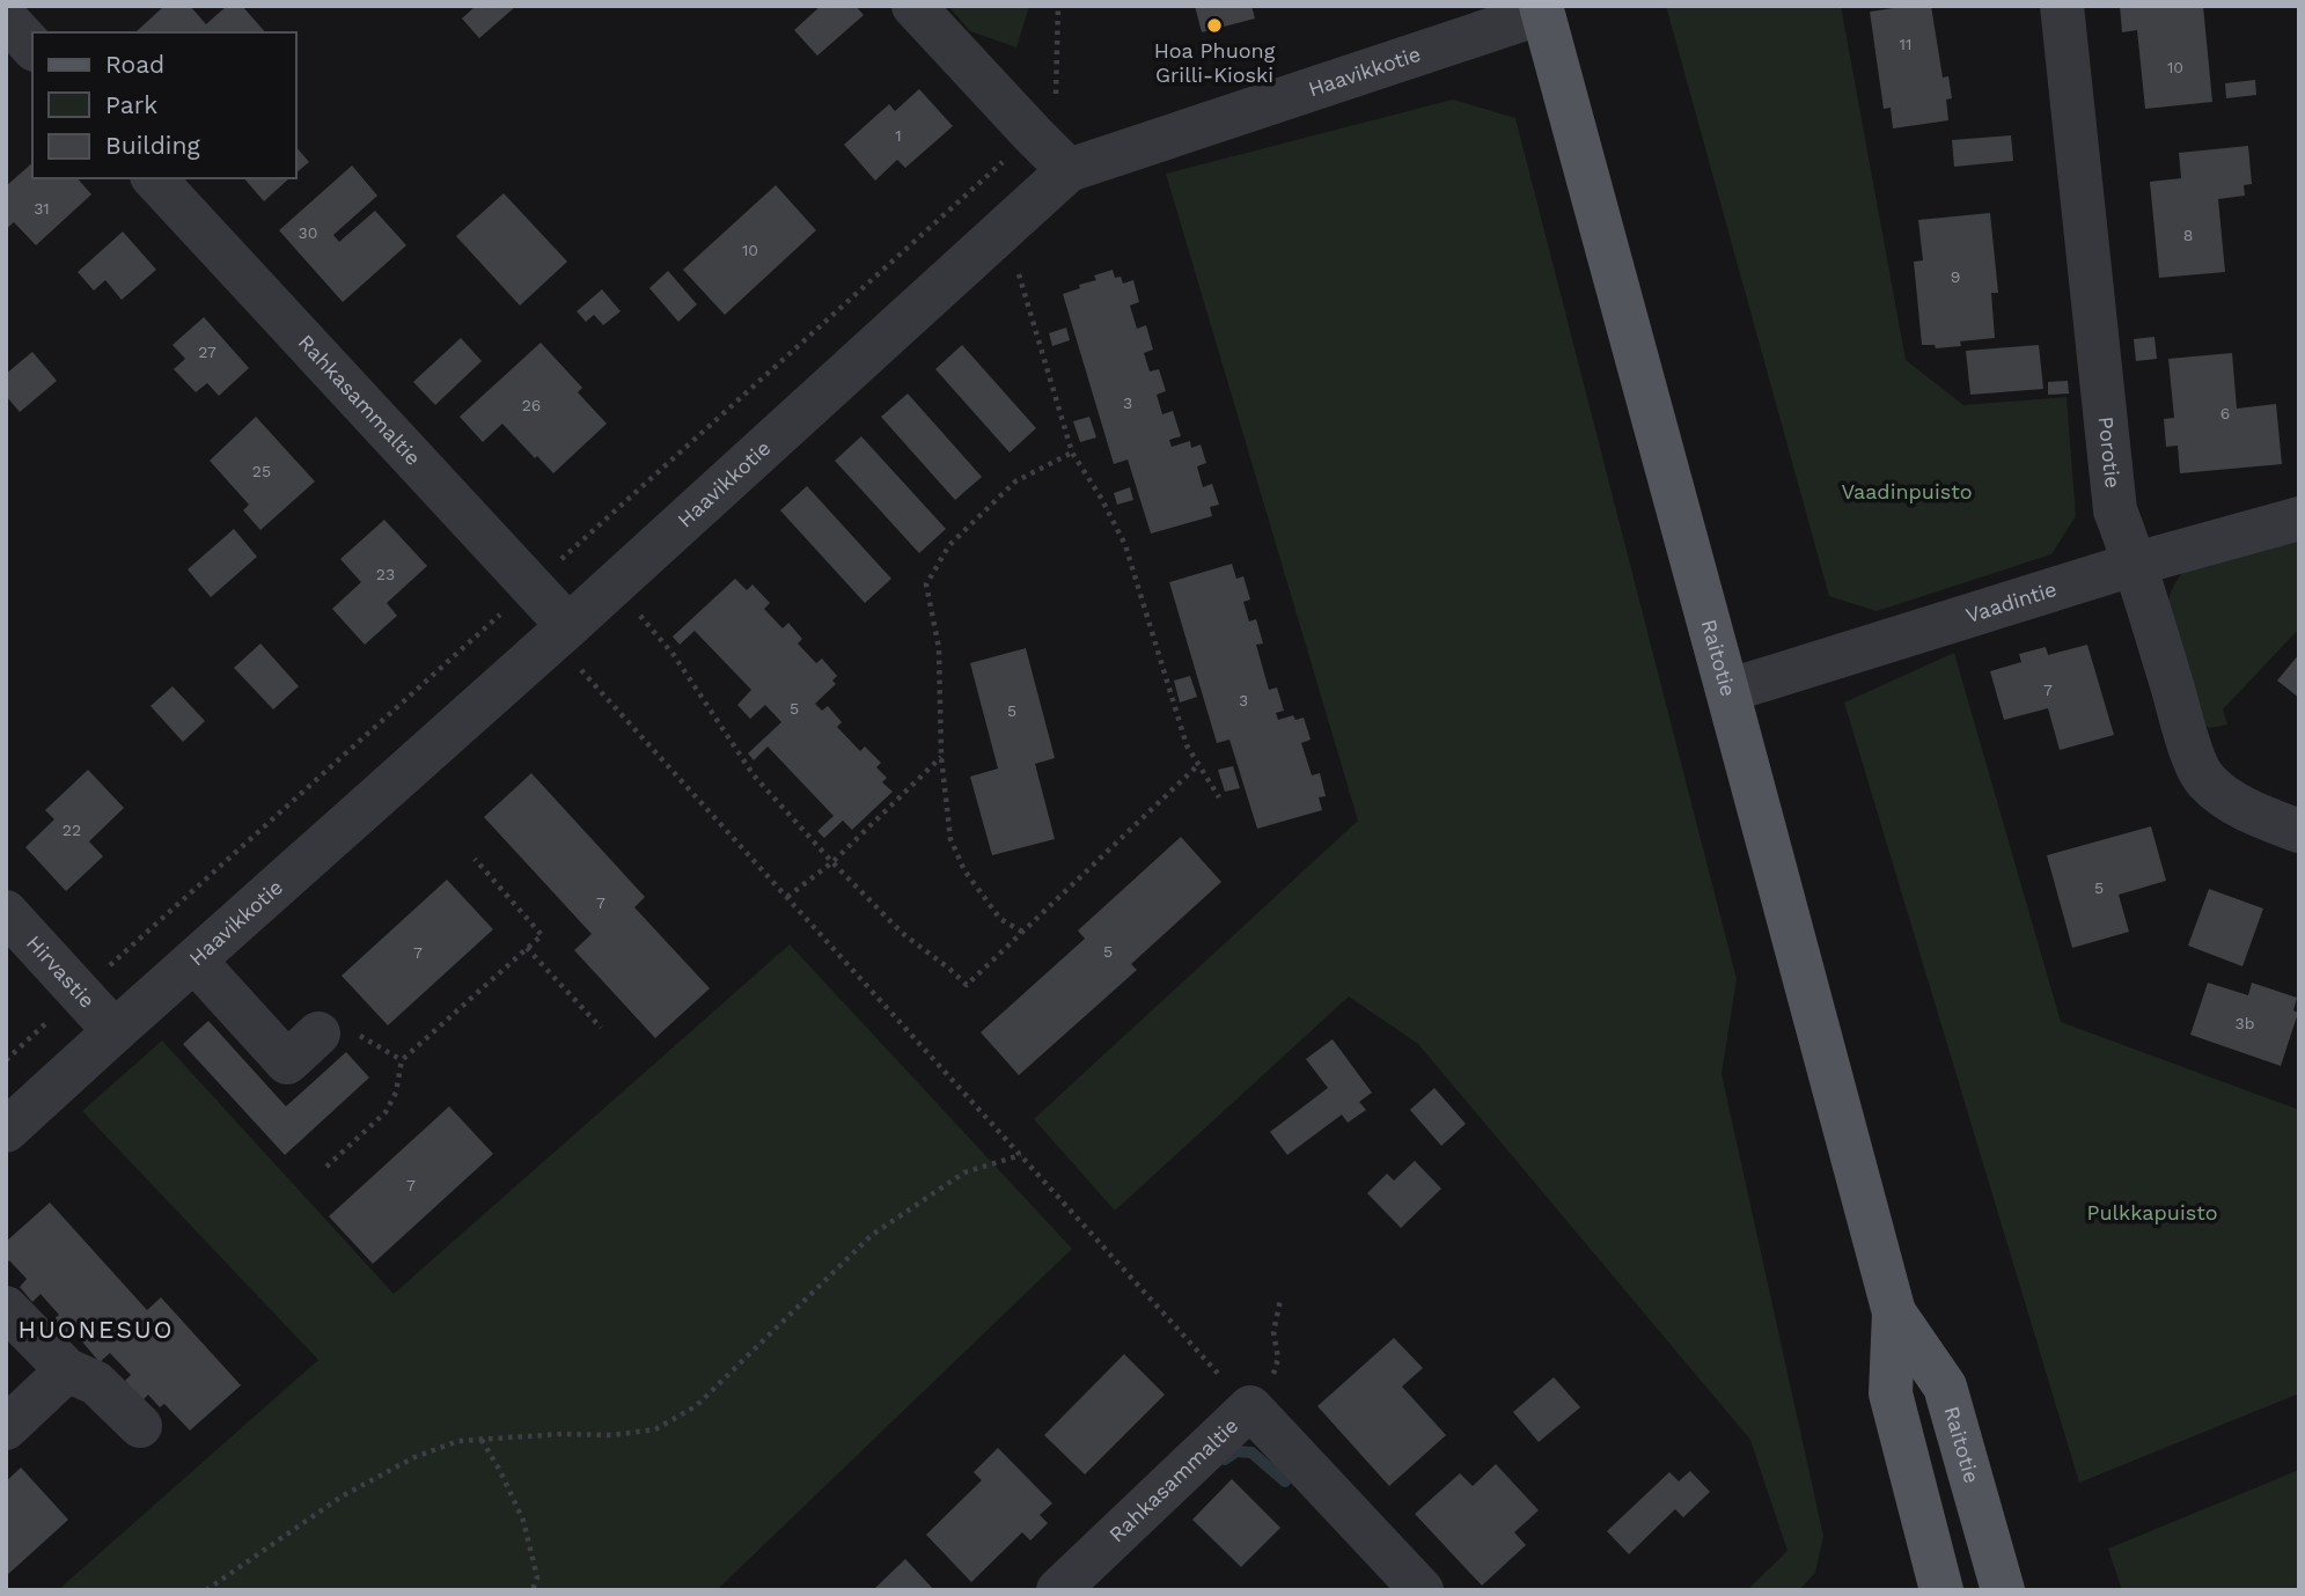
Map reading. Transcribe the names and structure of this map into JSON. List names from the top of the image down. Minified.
{"streets":{"main road":["Raitotie"],"street":["Haavikkotie","Rahkasammaltie","Porotie","Vaadintie","Hirvastie"]},"crossings":[["Haavikkotie","Rahkasammaltie"],["Haavikkotie","Raitotie"],["Haavikkotie","Hirvastie"],["Porotie","Vaadintie"],["Vaadintie","Raitotie"]],"districts":["HUONESUO"],"parks":["Vaadinpuisto","Pulkkapuisto"],"places":["Hoa Phuong Grilli-Kioski"],"house_numbers":["11","10","1","31","30","8","10","9","27","3","26","6","25","23","7","3","5","5","22","5","7","5","7","3b","7"],"legend":["Road","Park","Building"]}
